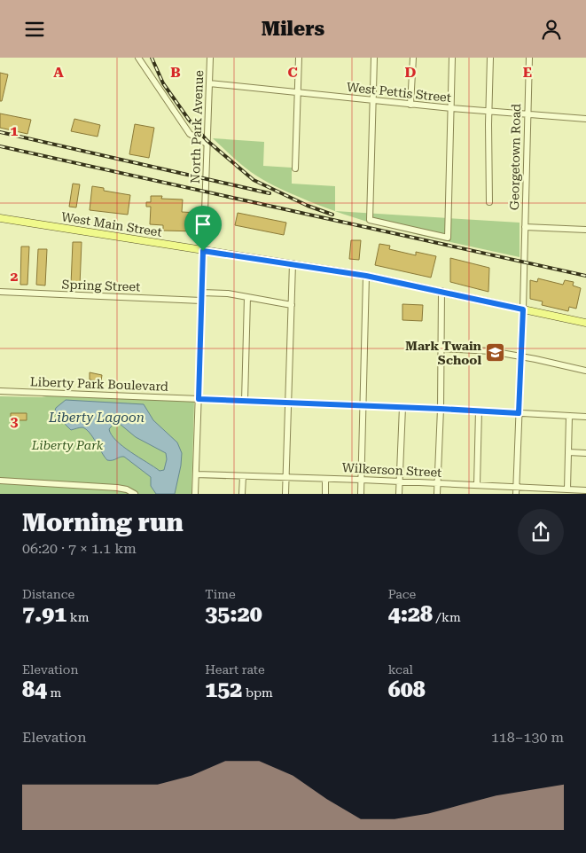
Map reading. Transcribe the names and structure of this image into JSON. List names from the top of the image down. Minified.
{"streets":{"main road":["West Main Street"],"street":["West Pettis Street","North Park Avenue","Georgetown Road","Spring Street","Liberty Park Boulevard","Wilkerson Street"]},"crossings":[["West Pettis Street","North Park Avenue"],["West Pettis Street","Georgetown Road"],["North Park Avenue","West Main Street"],["North Park Avenue","Spring Street"],["North Park Avenue","Liberty Park Boulevard"],["North Park Avenue","Wilkerson Street"],["Georgetown Road","West Main Street"],["Georgetown Road","Liberty Park Boulevard"],["Georgetown Road","Wilkerson Street"]],"water":["Liberty Lagoon"],"parks":["Liberty Park"],"places":{"school or university":["Mark Twain School"]},"page":{"header":"Milers","heading":["Morning run","06:20 · 7 × 1.1 km"],"stats":[["Distance","7.91 km"],["Time","35:20"],["Pace","4:28 /km"],["Elevation","84 m"],["Heart rate","152 bpm"],["kcal","608"]],"chart":["Elevation","118–130 m"]},"grid":{"columns":["A","B","C","D","E"],"rows":["1","2","3"]}}
